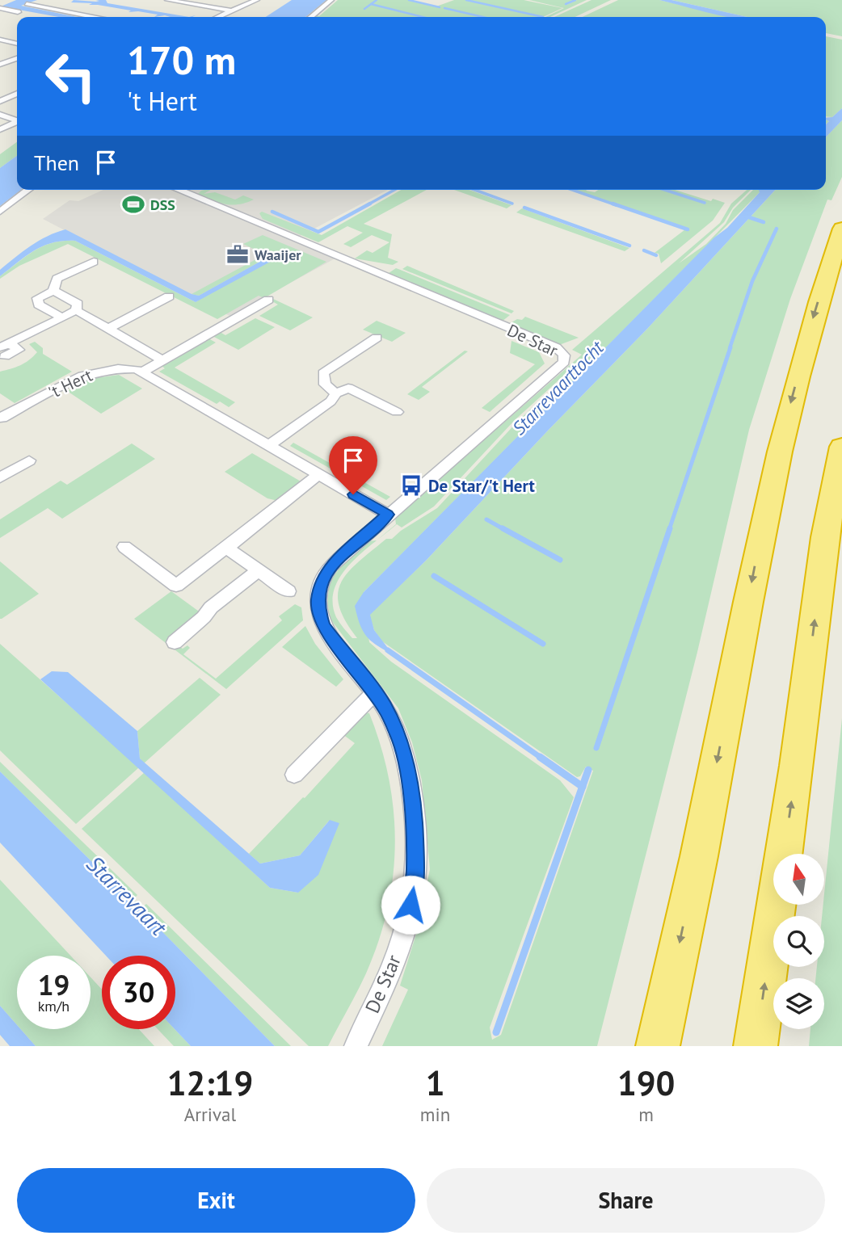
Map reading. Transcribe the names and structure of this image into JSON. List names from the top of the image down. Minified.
{"streets":{"street":["De Star","'t Hert"]},"crossings":[["De Star","'t Hert"]],"water":["Starrevaarttocht","Starrevaart"],"places":{"sports":["DSS"],"office":["Waaijer"],"bus stop":["De Star/'t Hert"]},"north":"top","page":{"turn":["170 m","'t Hert"],"then":"Then","speed":"19 km/h","limit":"30","eta":["12:19","Arrival","1","min","190","m"],"buttons":["Exit","Share"]}}
